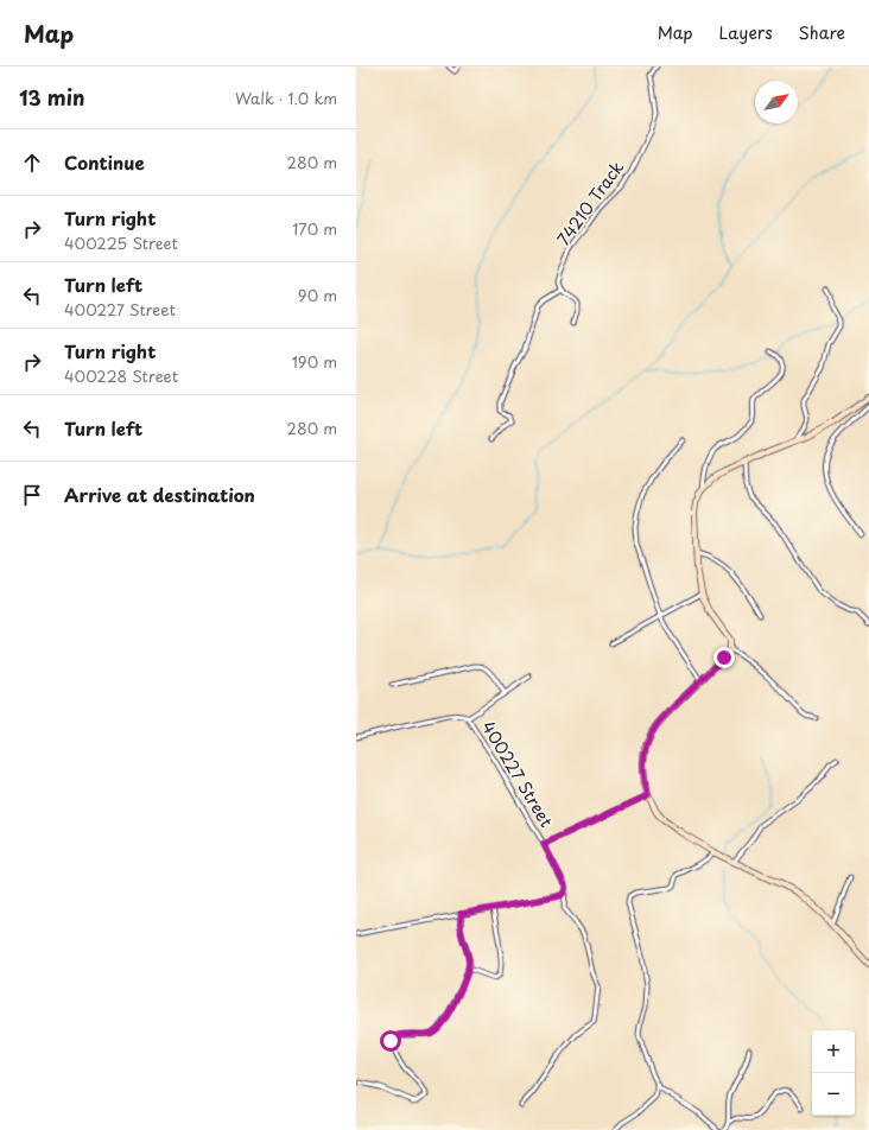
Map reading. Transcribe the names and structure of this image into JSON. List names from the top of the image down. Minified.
{"streets":{"street":["74210 Track","400227 Street"]},"north":"top right","page":{"header":"Map","nav":["Map","Layers","Share"],"heading":["13 min","Walk · 1.0 km"],"list":[["Continue","280 m"],["Turn right","400225 Street","170 m"],["Turn left","400227 Street","90 m"],["Turn right","400228 Street","190 m"],["Turn left","280 m"],"Arrive at destination"],"map_buttons":["+","−"]}}
